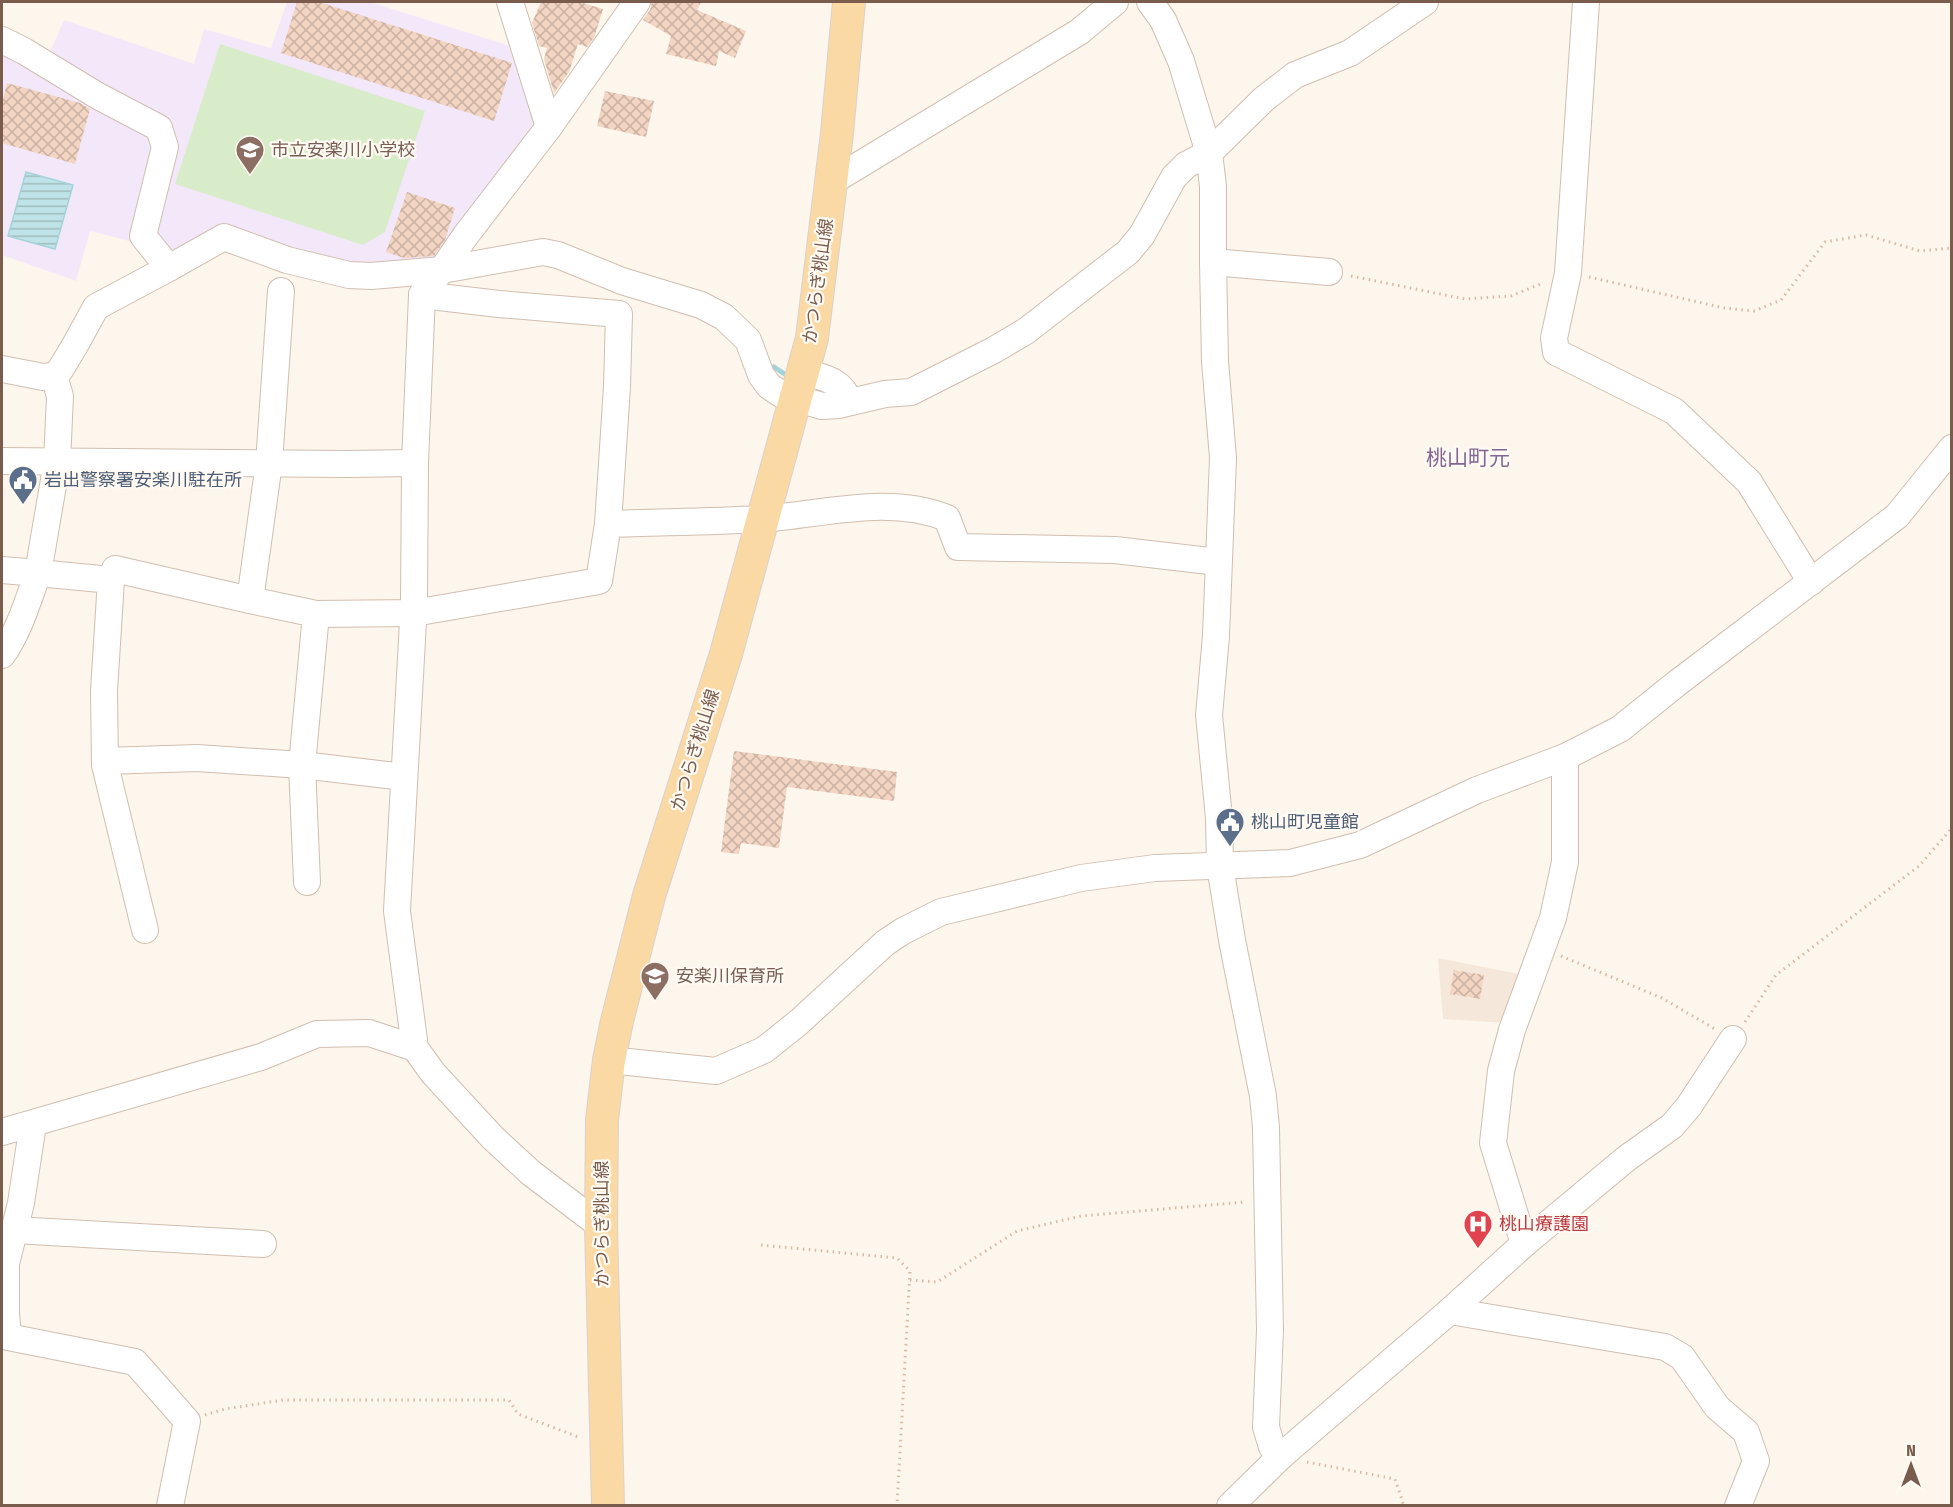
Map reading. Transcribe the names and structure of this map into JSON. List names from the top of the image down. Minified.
{"streets":{"main road":["かつらぎ桃山線"]},"districts":["桃山町元"],"places":{"school or university":["市立安楽川小学校","安楽川保育所"],"public building":["岩出警察署安楽川駐在所","桃山町児童館"],"hospital":["桃山療護園"]},"north":"top"}
